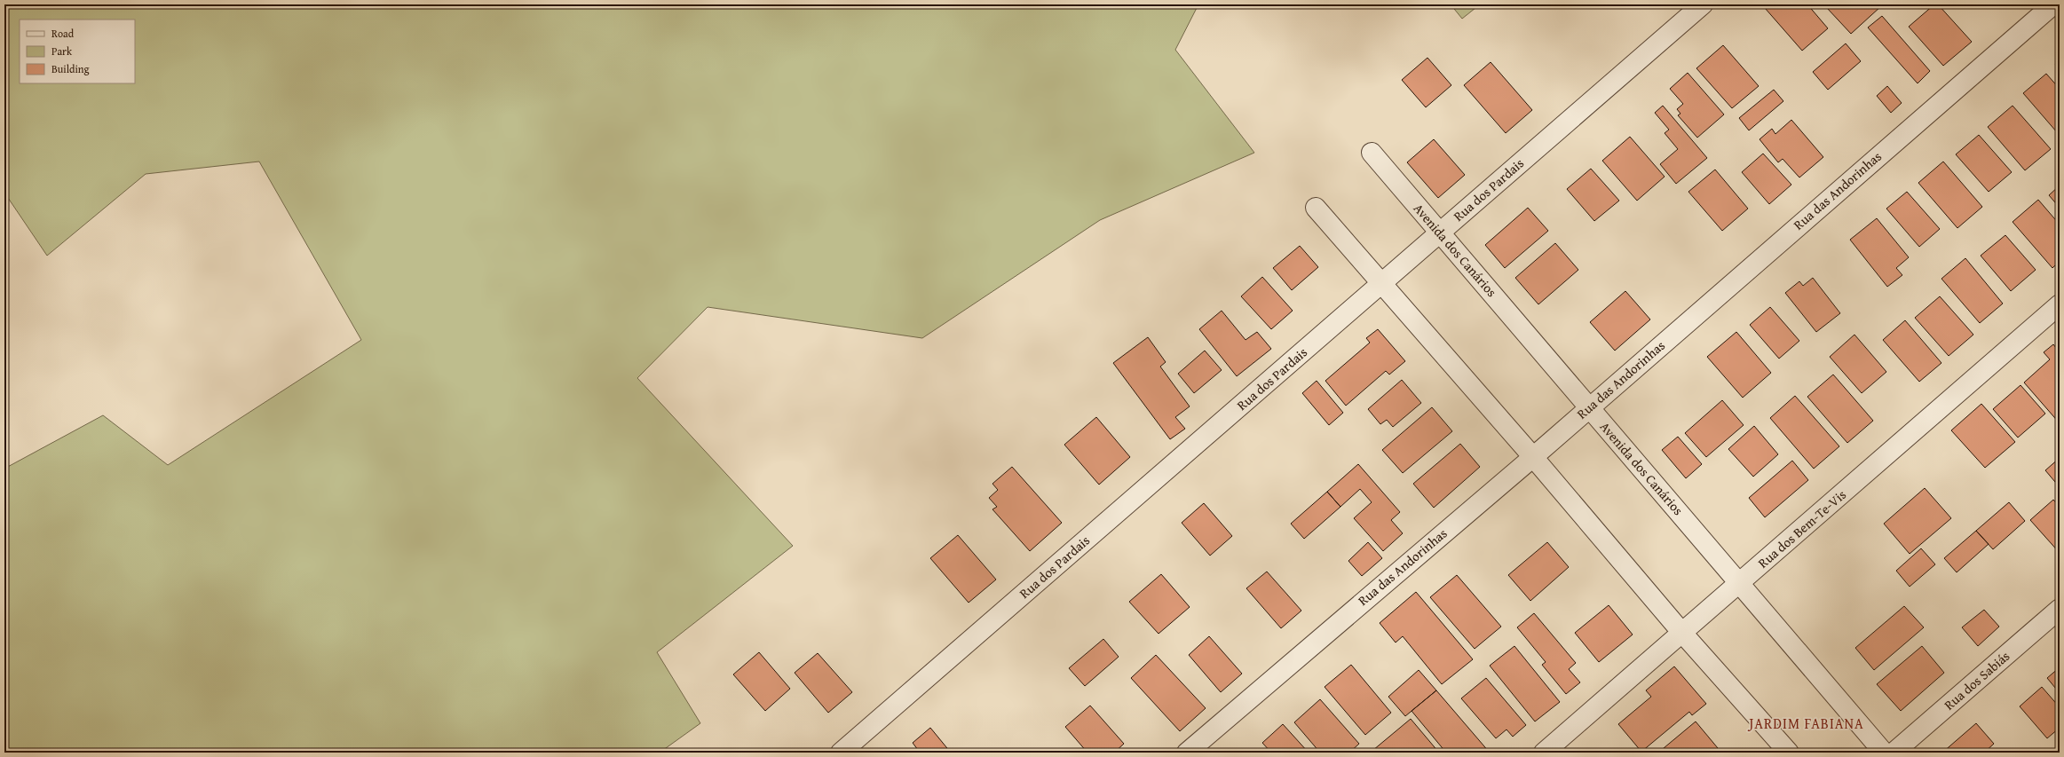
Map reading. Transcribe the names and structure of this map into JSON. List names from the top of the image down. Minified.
{"streets":{"street":["Rua dos Pardais","Rua das Andorinhas","Avenida dos Canários","Rua dos Bem-Te-Vis","Rua dos Sabiás"]},"crossings":[["Rua dos Pardais","Avenida dos Canários"],["Rua das Andorinhas","Avenida dos Canários"],["Avenida dos Canários","Rua dos Bem-Te-Vis"]],"districts":["JARDIM FABIANA"],"legend":["Road","Park","Building"]}
